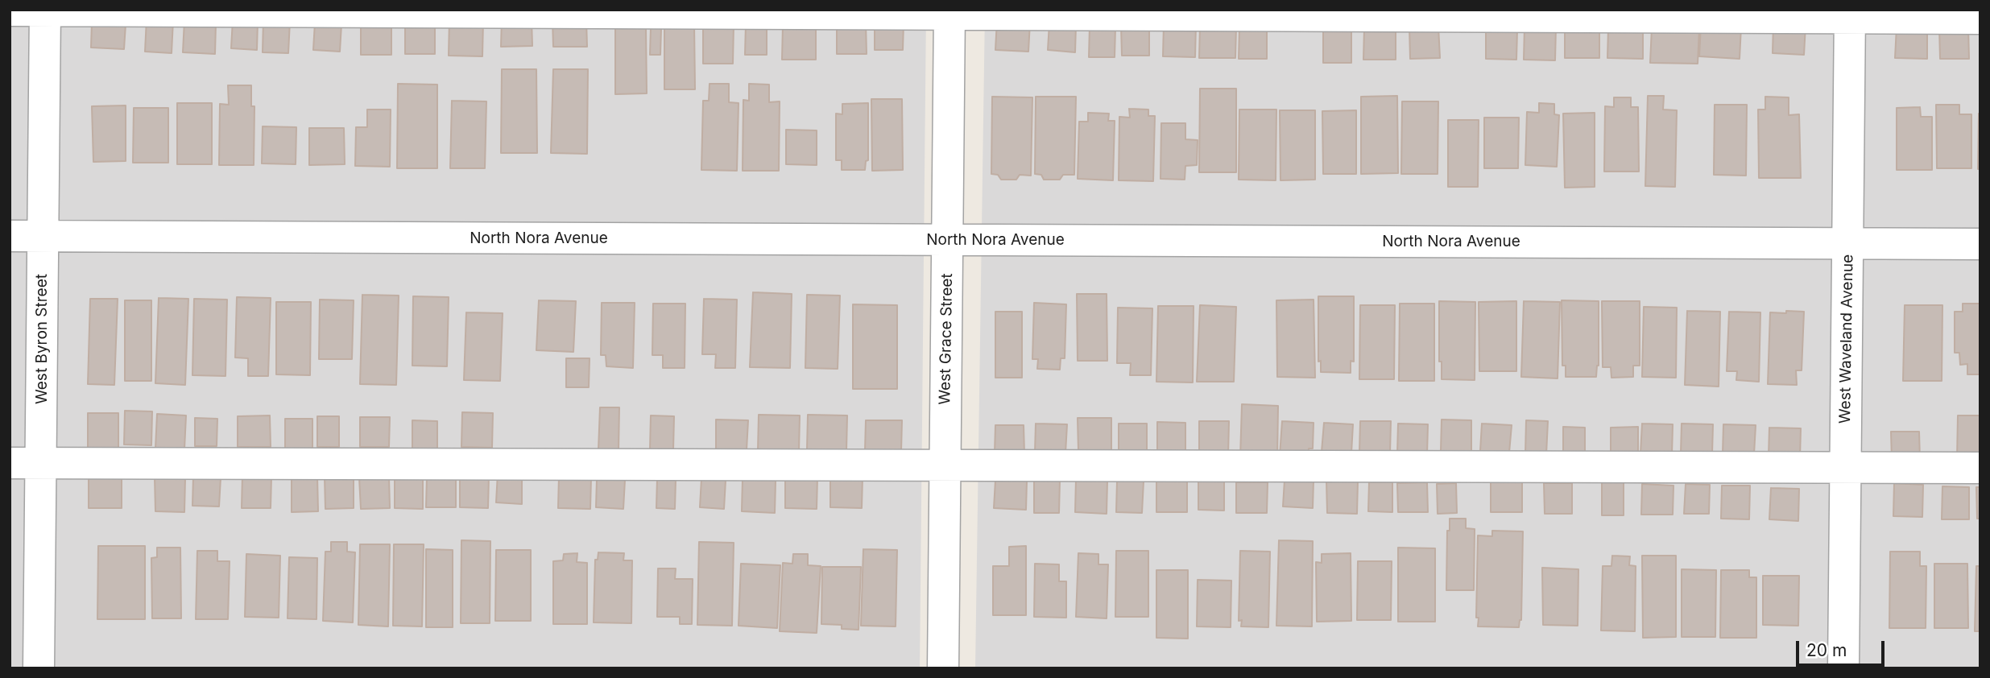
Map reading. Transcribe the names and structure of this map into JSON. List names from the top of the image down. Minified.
{"streets":{"street":["North Nora Avenue","West Byron Street","West Grace Street","West Waveland Avenue"]},"crossings":[["North Nora Avenue","West Byron Street"],["North Nora Avenue","West Grace Street"],["North Nora Avenue","West Waveland Avenue"]],"scale_bar":"20 m"}
